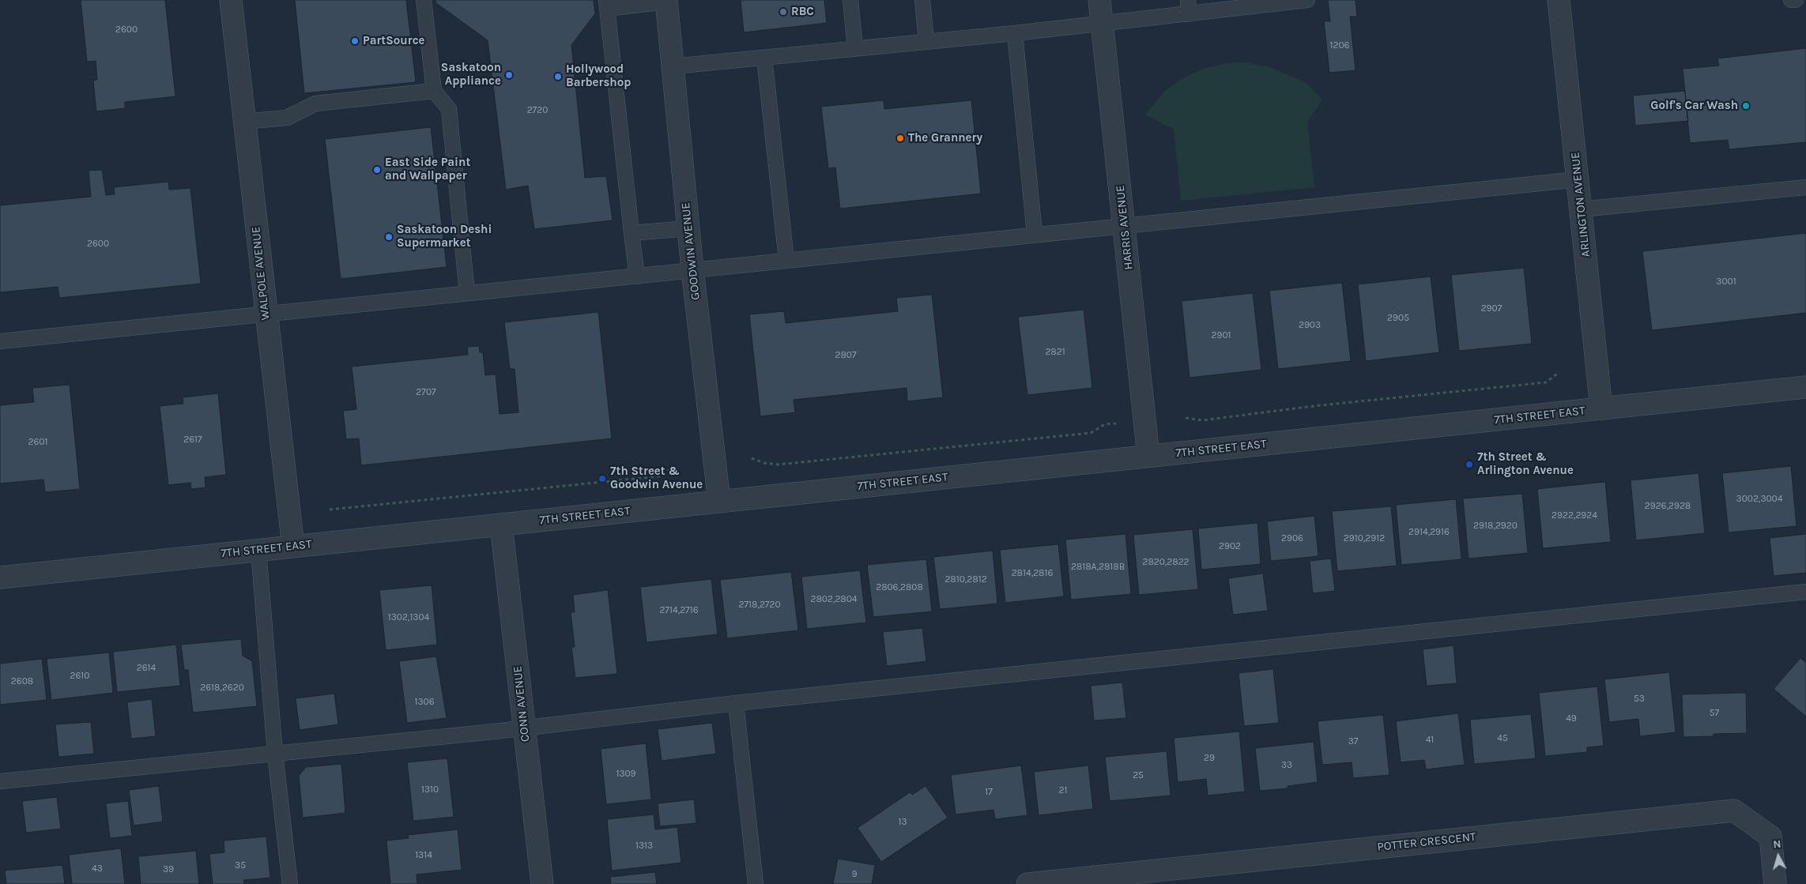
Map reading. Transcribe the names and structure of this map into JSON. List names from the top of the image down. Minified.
{"streets":{"street":["ARLINGTON AVENUE","HARRIS AVENUE","GOODWIN AVENUE","WALPOLE AVENUE","7TH STREET EAST","CONN AVENUE","POTTER CRESCENT"]},"crossings":[["ARLINGTON AVENUE","7TH STREET EAST"],["HARRIS AVENUE","7TH STREET EAST"],["GOODWIN AVENUE","7TH STREET EAST"],["WALPOLE AVENUE","7TH STREET EAST"],["7TH STREET EAST","CONN AVENUE"]],"places":["RBC","PartSource","Saskatoon Appliance","Hollywood Barbershop","Golf's Car Wash","The Grannery","East Side Paint and Wallpaper","Saskatoon Deshi Supermarket","7th Street & Arlington Avenue","7th Street & Goodwin Avenue"],"house_numbers":["2600","1206","2720","2600","3001","2907","2905","2903","2901","2821","2807","2707","2617","2601","3002,3004","2926,2928","2922,2924","2918,2920","2914,2916","2906","2910,2912","2902","2820,2822","2818A,2818B","2814,2816","2810,2812","2806,2808","2802,2804","2718,2720","2714,2716","1302,1304","2614","2610","2608","2618,2620","53","1306","57","49","45","41","37","29","33","1309","25","1310","21","17","13","1313","1314","35","43","39","9"],"north":"top"}
